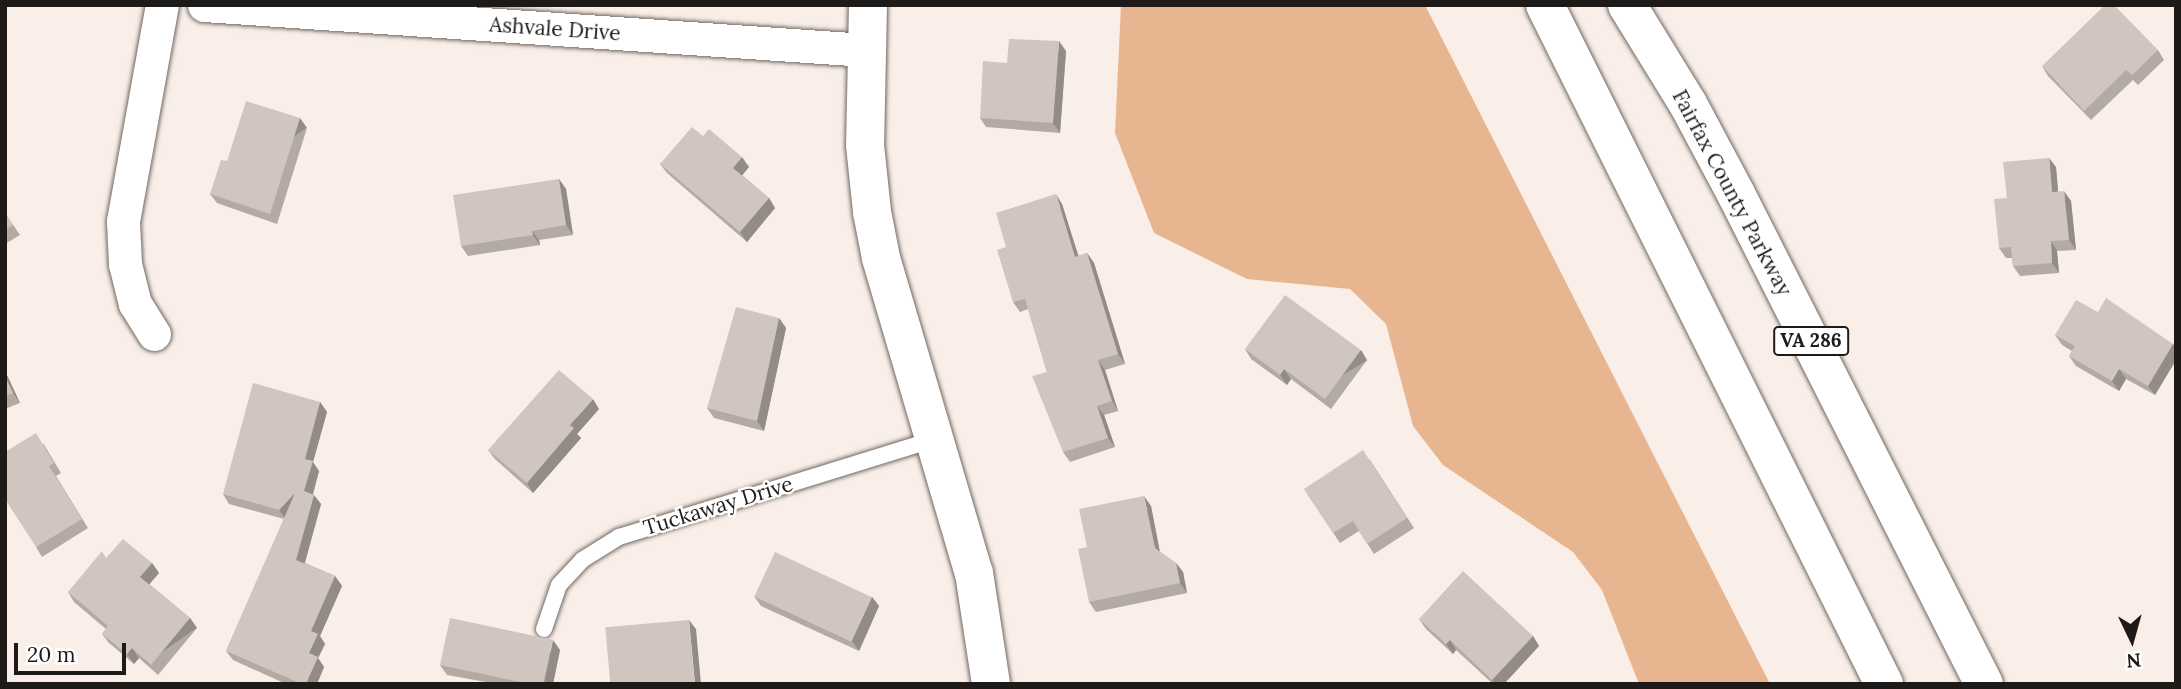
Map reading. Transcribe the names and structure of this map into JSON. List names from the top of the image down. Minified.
{"streets":{"main road":["Fairfax County Parkway","VA 286"],"street":["Ashvale Drive"],"lane":["Tuckaway Drive"]},"scale_bar":"20 m","north":"bottom"}
